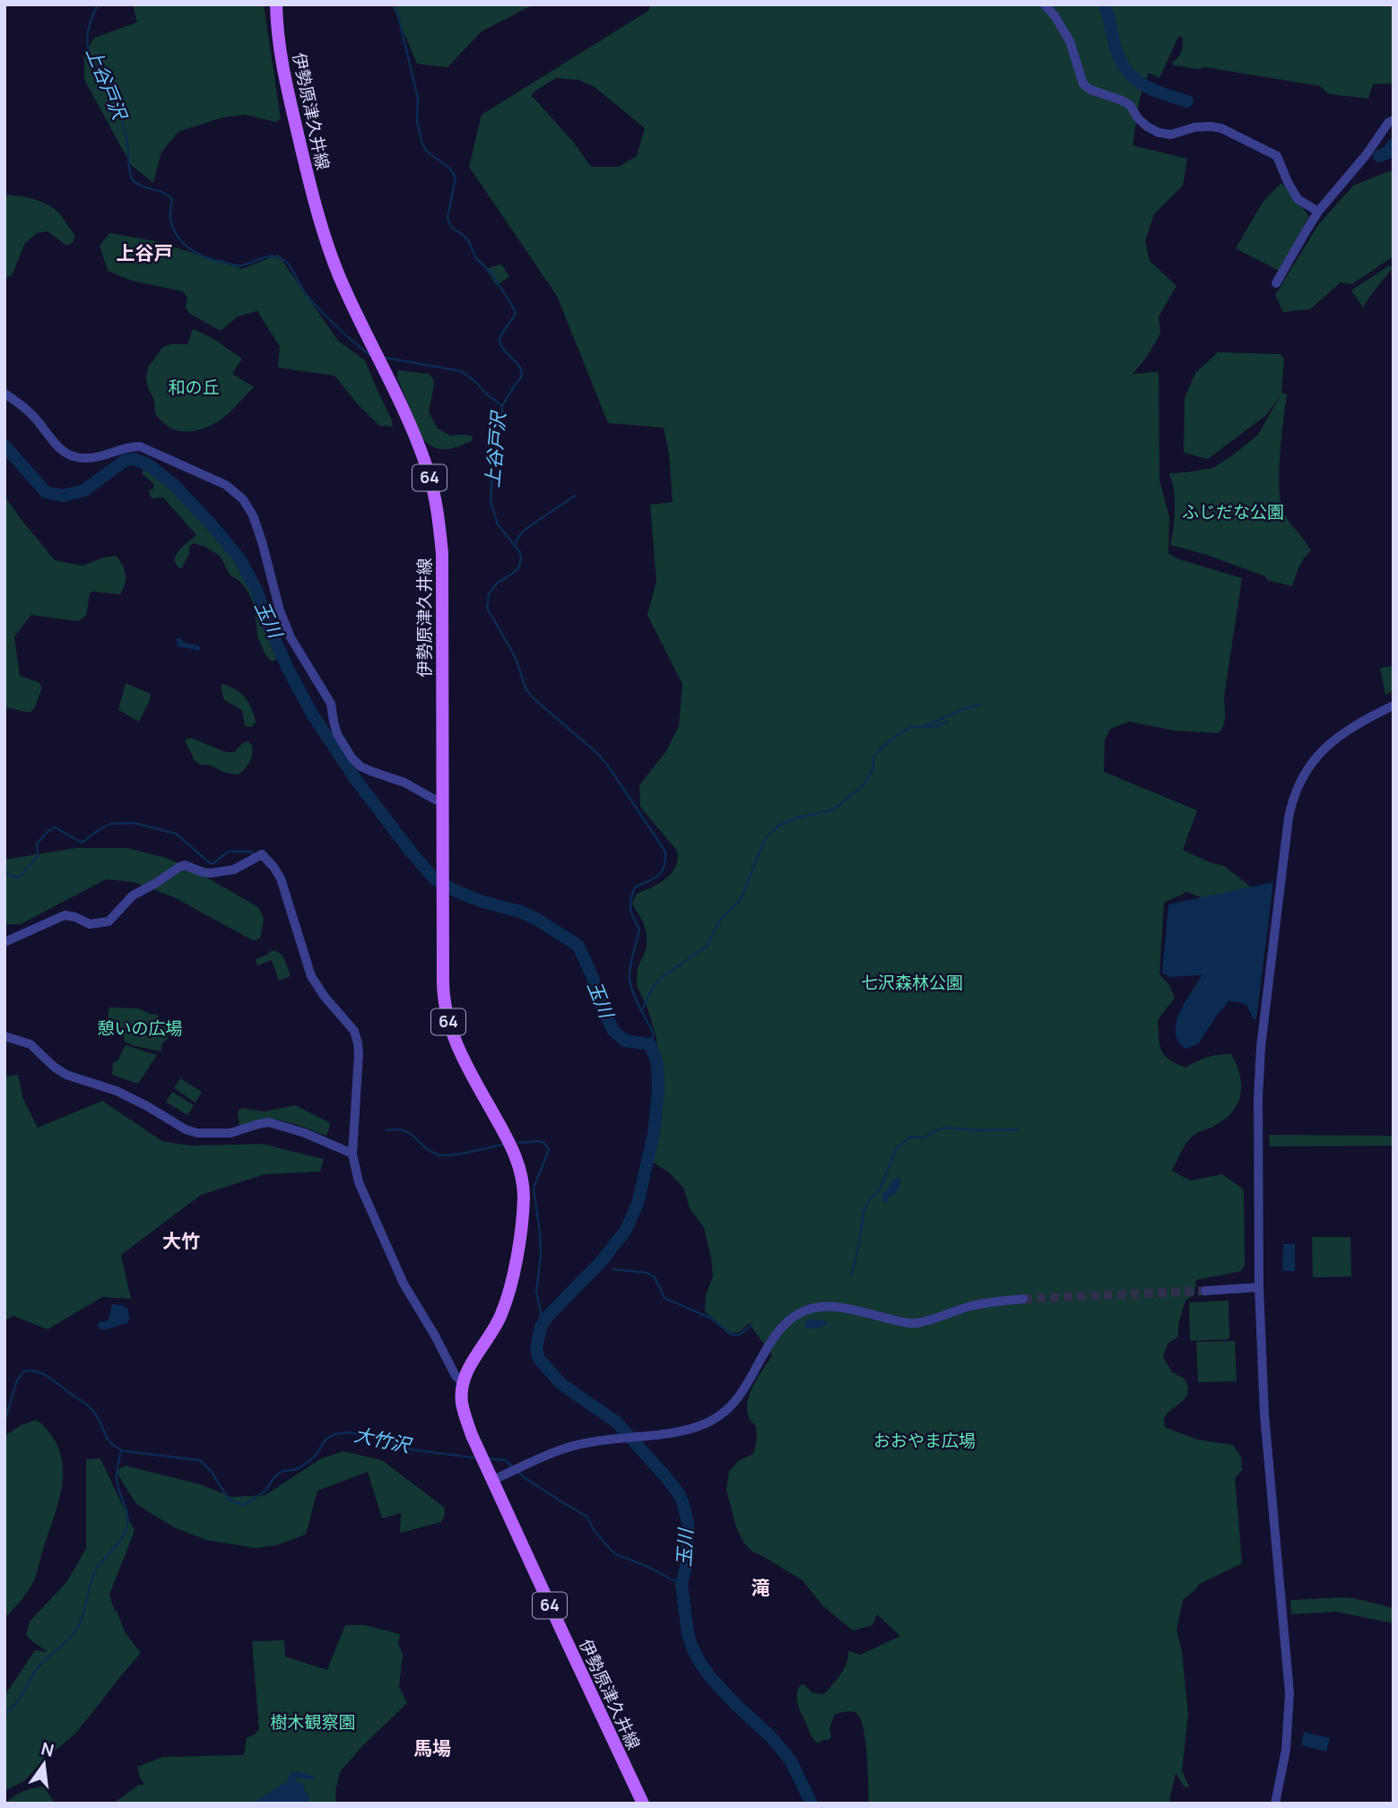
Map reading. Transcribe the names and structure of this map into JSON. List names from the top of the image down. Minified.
{"streets":{"main road":["伊勢原津久井線","64"]},"districts":["上谷戸","大竹","滝","馬場"],"water":["上谷戸沢","玉川","大竹沢"],"parks":["和の丘","ふじだな公園","七沢森林公園","憩いの広場","おおやま広場","樹木観察園"],"north":"top"}
